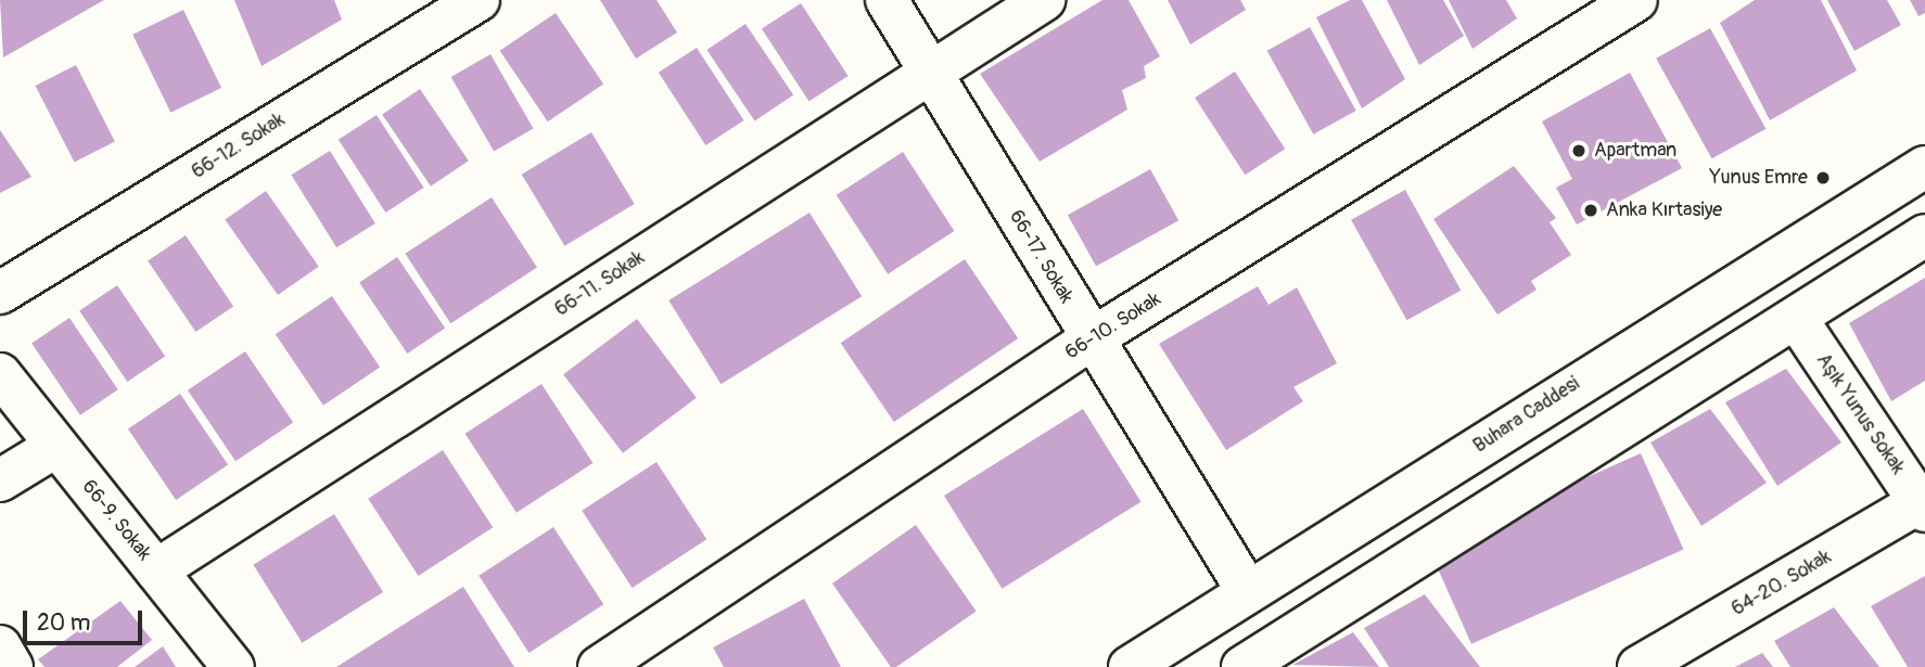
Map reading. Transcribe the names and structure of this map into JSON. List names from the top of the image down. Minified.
{"streets":{"street":["66-12. Sokak","66-17. Sokak","66-11. Sokak","66-10. Sokak","Aşık Yunus Sokak","Buhara Caddesi","66-9. Sokak","64-20. Sokak"]},"crossings":[["66-17. Sokak","66-11. Sokak"],["66-17. Sokak","66-10. Sokak"],["66-17. Sokak","Buhara Caddesi"],["66-11. Sokak","66-9. Sokak"],["Aşık Yunus Sokak","64-20. Sokak"]],"places":["Apartman","Yunus Emre","Anka Kırtasiye"],"scale_bar":"20 m"}
